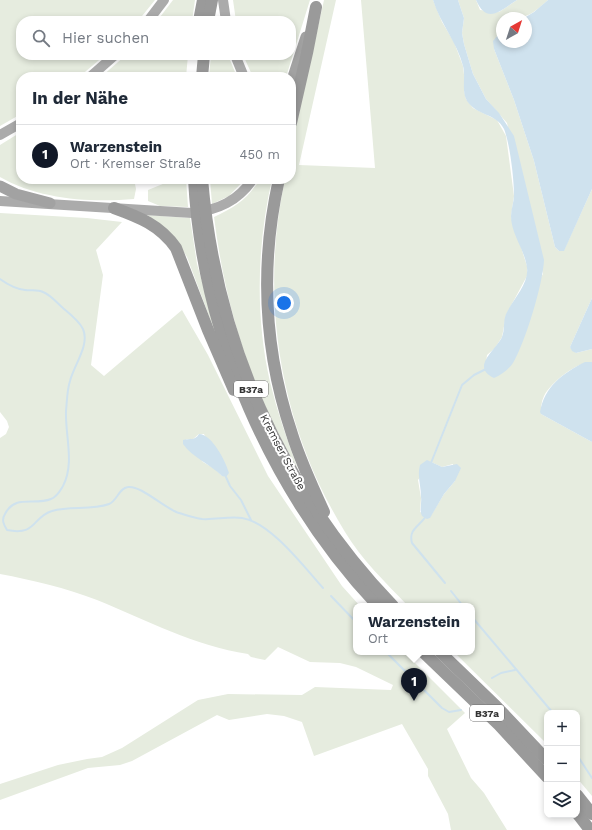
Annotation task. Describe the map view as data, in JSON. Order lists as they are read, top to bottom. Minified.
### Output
{"streets":{"highway":["B37a","Kremser Straße"]},"north":"top right","page":{"search":"Hier suchen","heading":"In der Nähe","list":[{"mark":"1","name":"Warzenstein","note":"Ort · Kremser Straße","value":"450 m"}],"popup":["Warzenstein","Ort"],"pins":"1","map_buttons":["+","−"]}}
